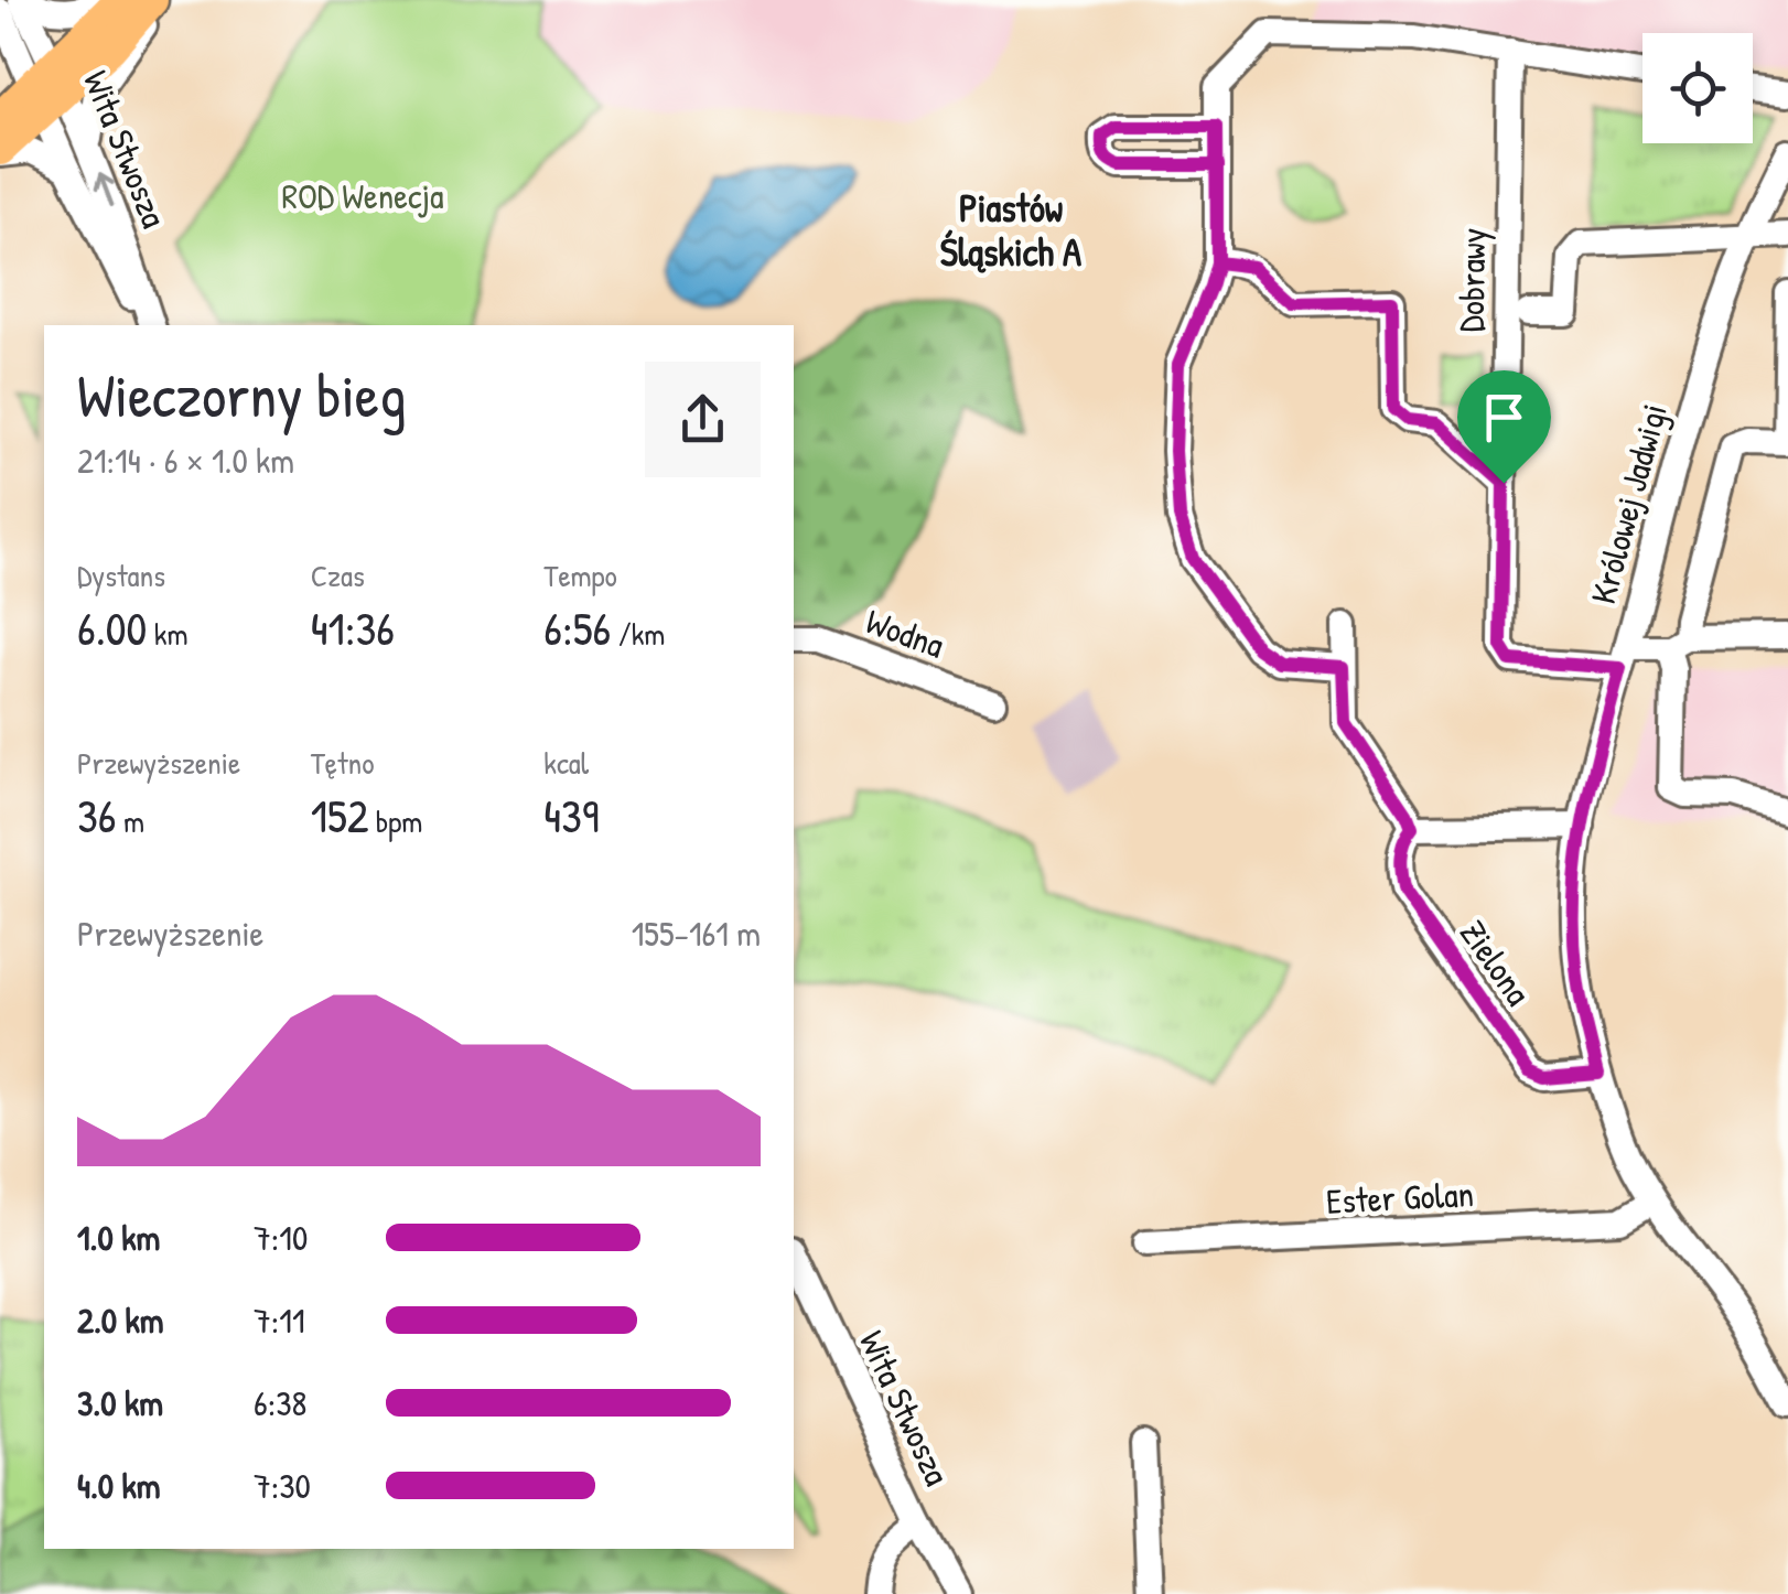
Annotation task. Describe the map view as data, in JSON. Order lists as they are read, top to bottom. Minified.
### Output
{"streets":{"street":["Wita Stwosza","Dobrawy","Królowej Jadwigi","Wodna","Zielona","Ester Golan"]},"crossings":[["Dobrawy","Królowej Jadwigi"],["Królowej Jadwigi","Zielona"],["Królowej Jadwigi","Ester Golan"]],"districts":["Piastów Śląskich A"],"parks":["ROD Wenecja"],"page":{"heading":["Wieczorny bieg","21:14 · 6 × 1.0 km"],"stats":[["Dystans","6.00 km"],["Czas","41:36"],["Tempo","6:56 /km"],["Przewyższenie","36 m"],["Tętno","152 bpm"],["kcal","439"]],"chart":["Przewyższenie","155–161 m"],"list":[{"name":"1.0 km","note":"7:10"},{"name":"2.0 km","note":"7:11"},{"name":"3.0 km","note":"6:38"},{"name":"4.0 km","note":"7:30"}]}}
